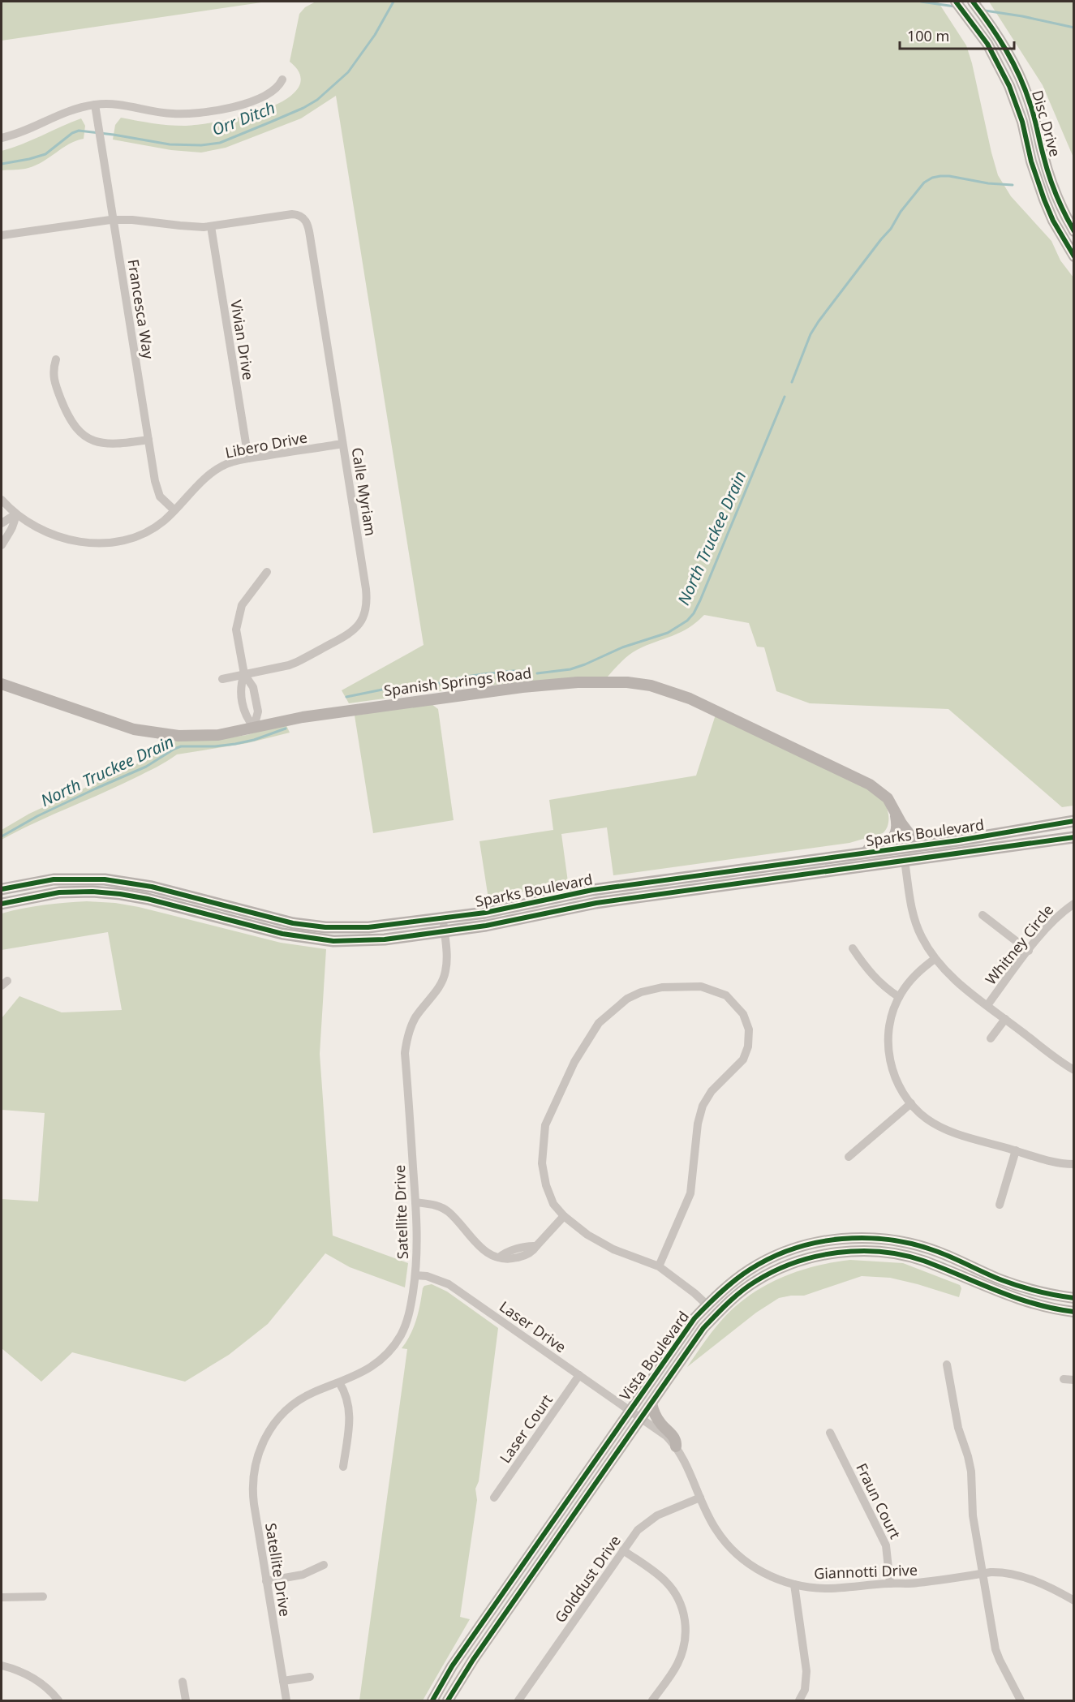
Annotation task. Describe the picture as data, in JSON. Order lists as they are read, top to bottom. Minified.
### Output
{"streets":{"main road":["Disc Drive","Spanish Springs Road","Sparks Boulevard","Vista Boulevard"],"street":["Francesca Way","Vivian Drive","Libero Drive","Calle Myriam","Whitney Circle","Satellite Drive","Laser Drive","Laser Court","Fraun Court","Giannotti Drive","Golddust Drive"]},"crossings":[["Francesca Way","Libero Drive"],["Vivian Drive","Libero Drive"],["Vivian Drive","Calle Myriam"],["Libero Drive","Calle Myriam"],["Spanish Springs Road","Sparks Boulevard"],["Sparks Boulevard","Whitney Circle"],["Sparks Boulevard","Satellite Drive"],["Satellite Drive","Laser Drive"],["Laser Drive","Vista Boulevard"],["Laser Drive","Laser Court"],["Laser Drive","Giannotti Drive"],["Vista Boulevard","Giannotti Drive"],["Fraun Court","Giannotti Drive"],["Giannotti Drive","Golddust Drive"]],"water":["Orr Ditch","North Truckee Drain"],"scale_bar":"100 m"}
